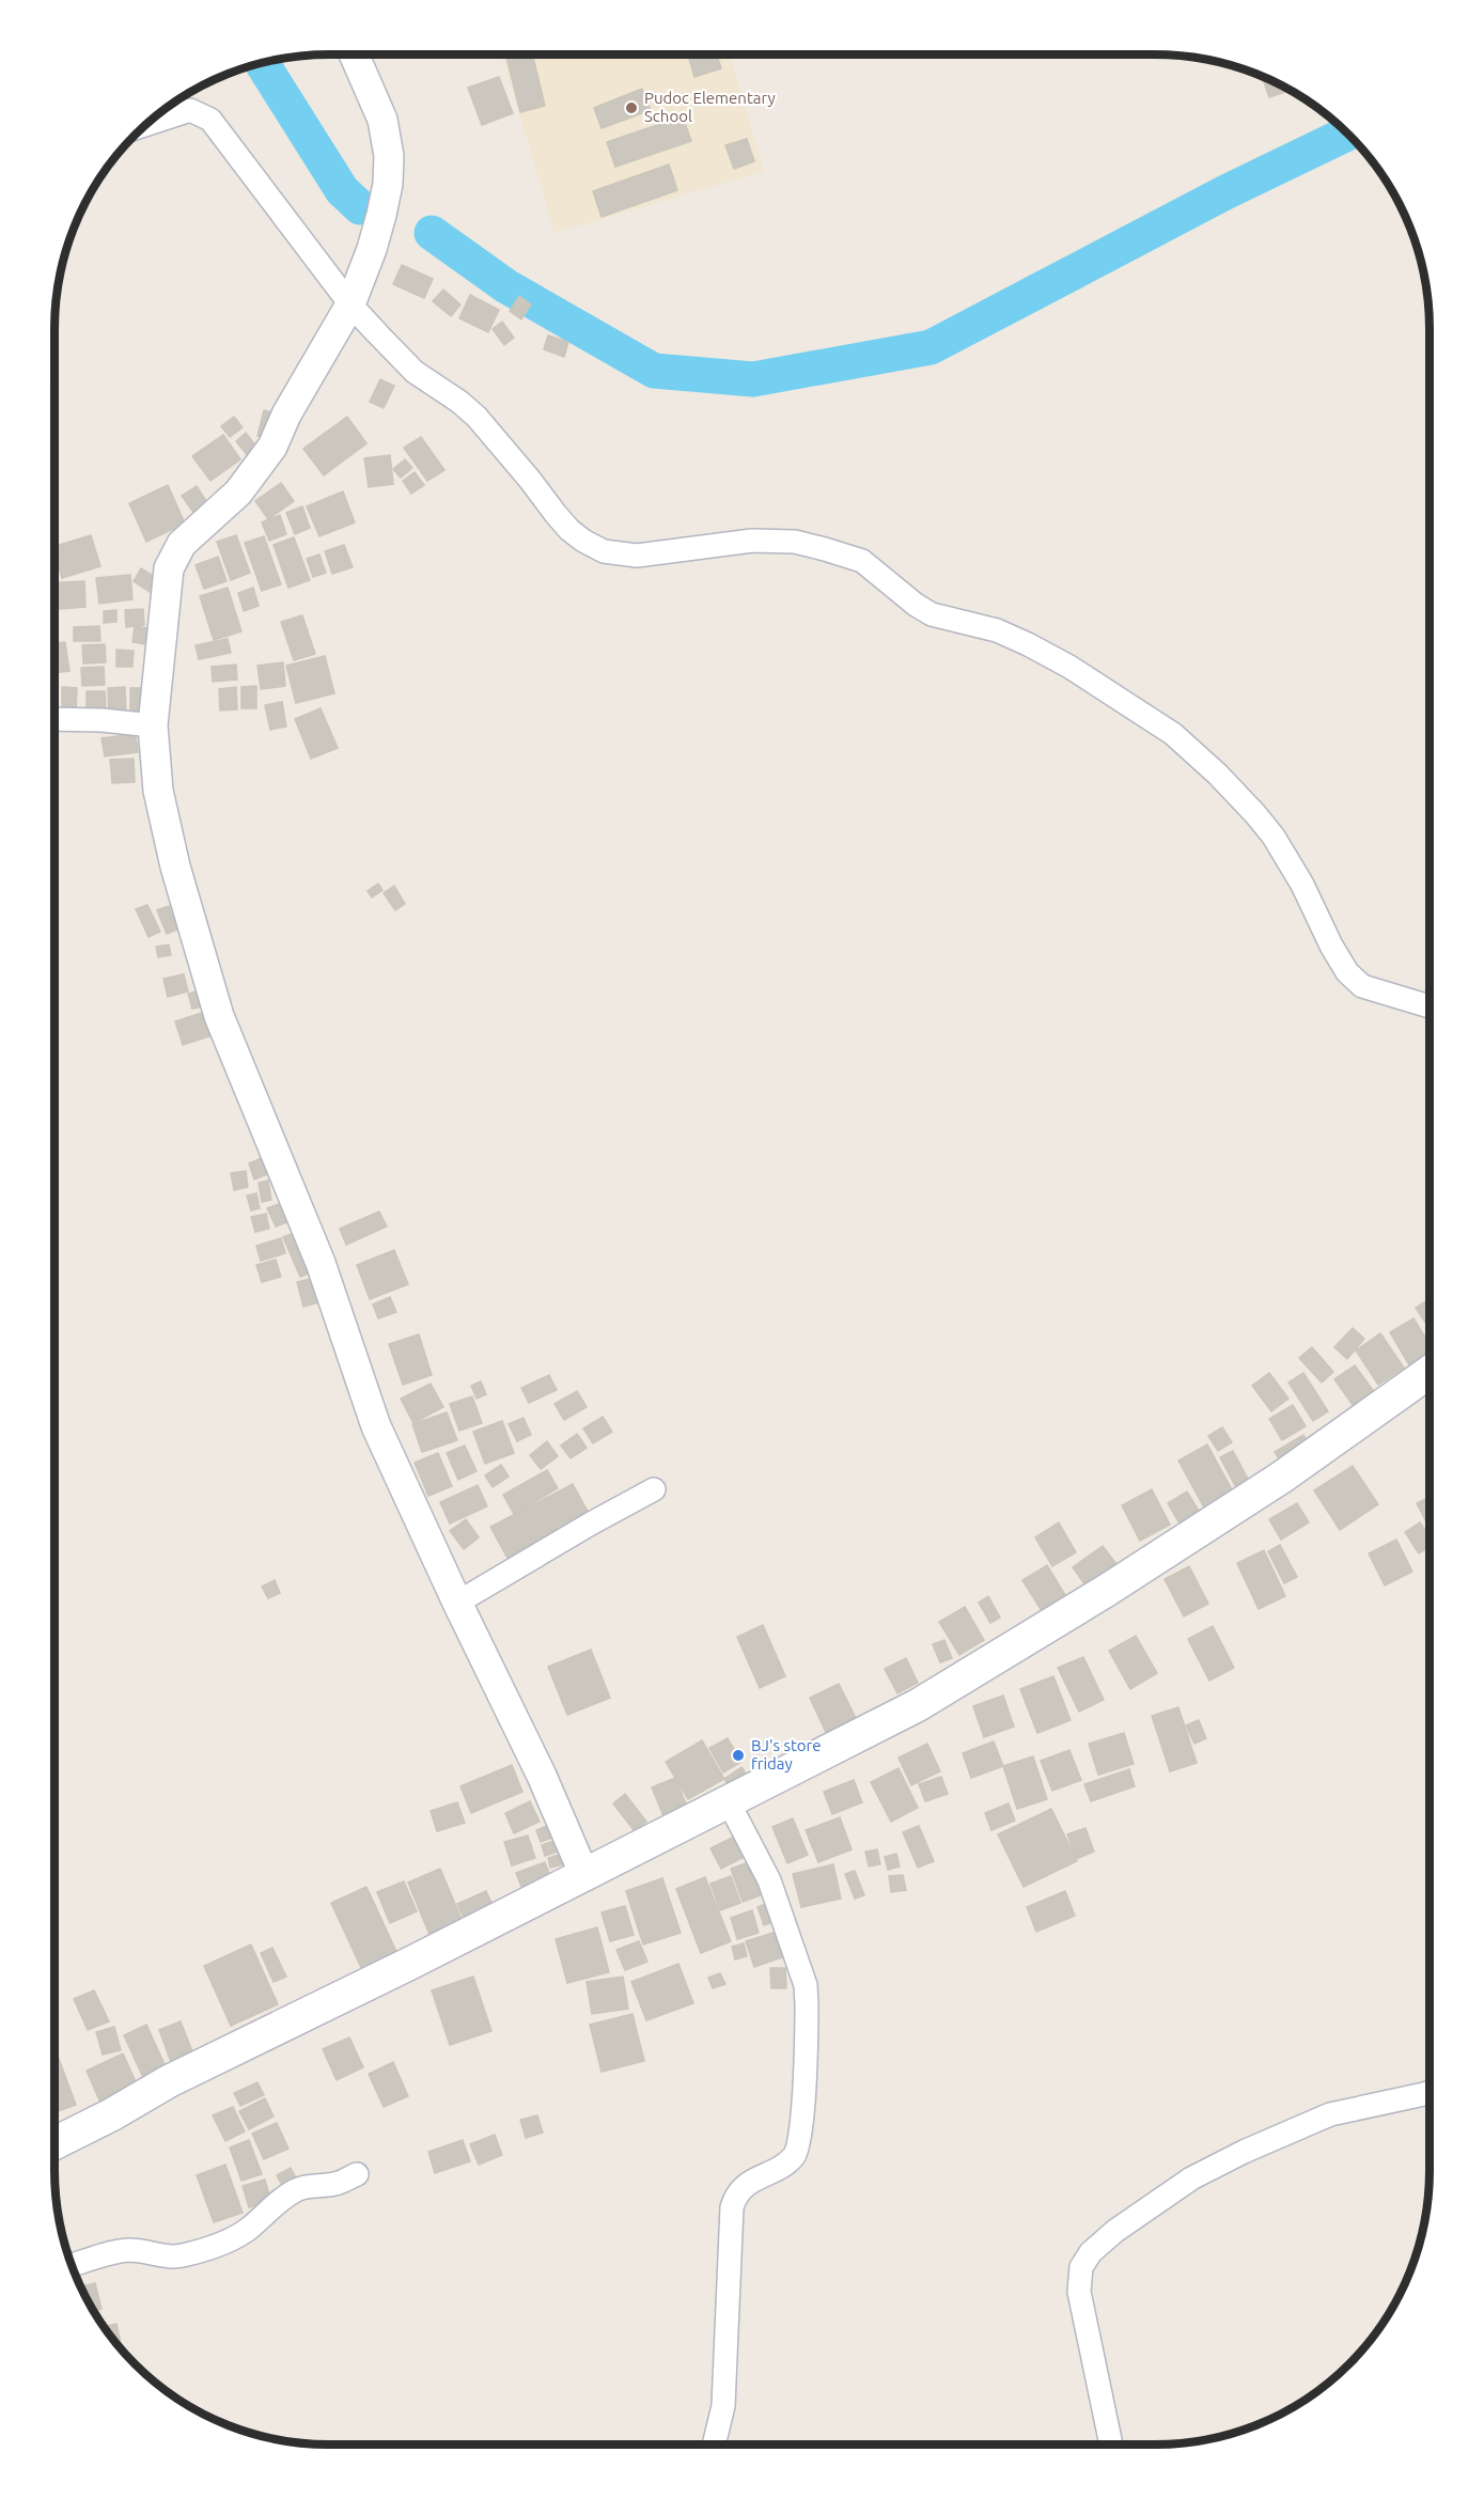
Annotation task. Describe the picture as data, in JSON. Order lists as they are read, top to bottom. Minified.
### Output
{"places":["Pudoc Elementary School","BJ's store friday"]}
